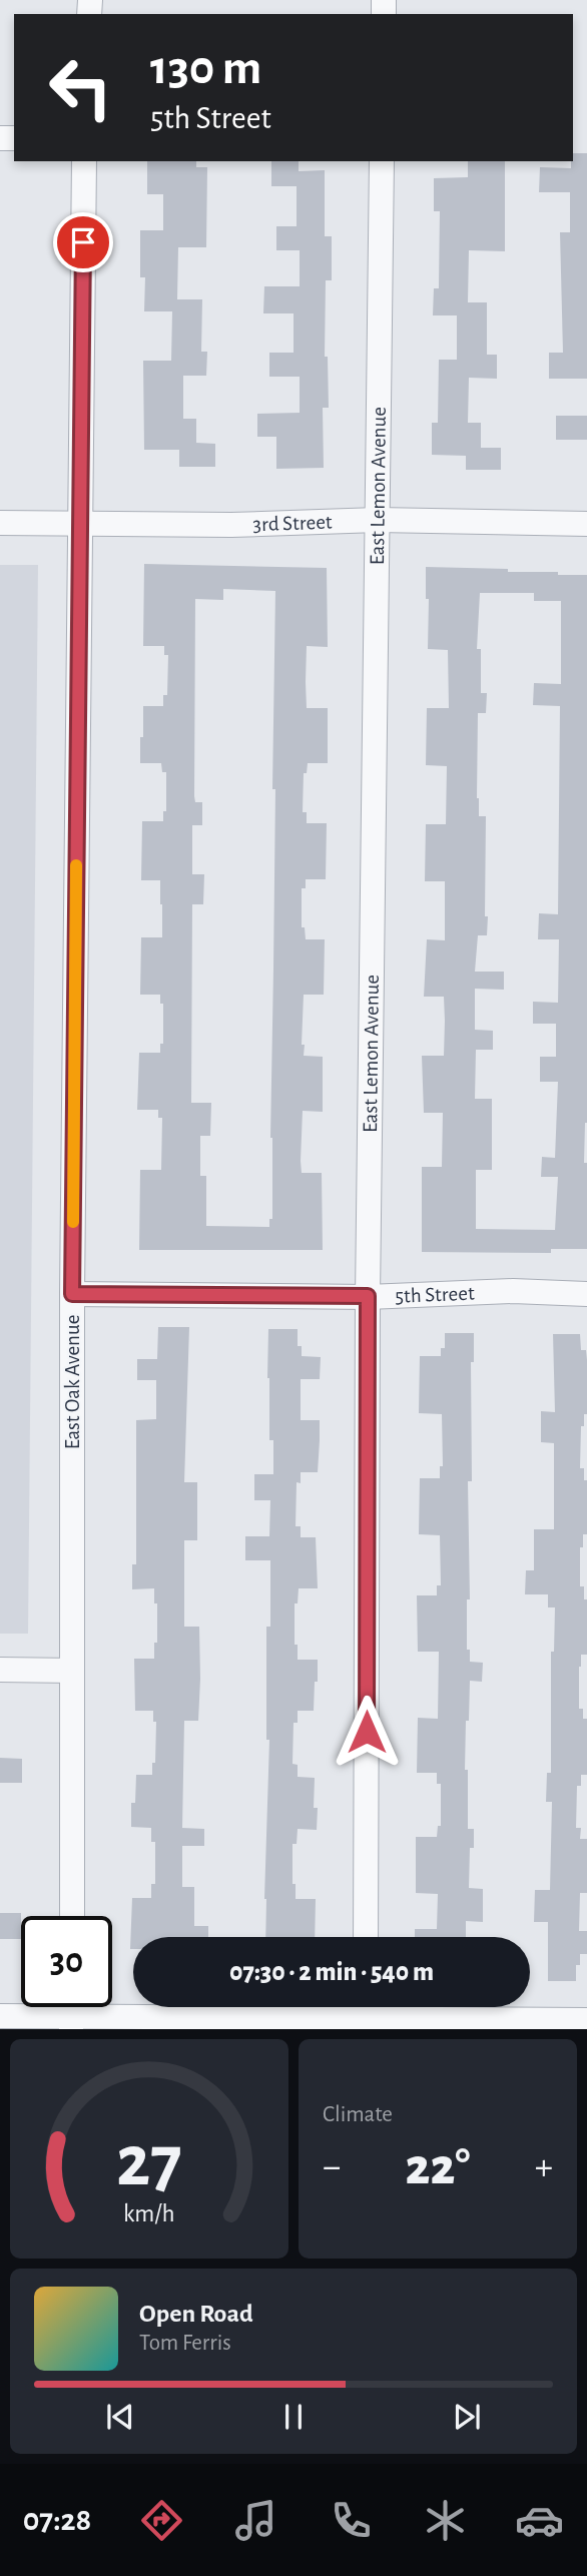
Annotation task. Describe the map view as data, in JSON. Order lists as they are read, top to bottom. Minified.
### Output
{"streets":{"street":["East Lemon Avenue","3rd Street","5th Street","East Oak Avenue"]},"crossings":[["East Lemon Avenue","3rd Street"],["East Lemon Avenue","5th Street"],["3rd Street","East Oak Avenue"],["5th Street","East Oak Avenue"]],"page":{"turn":["130 m","5th Street"],"limit":"30","trip":"07:30 · 2 min · 540 m","tile":"Climate","heat":["−","22°","+"],"song":["Open Road","Tom Ferris"],"tabs":"07:28","gauge":["27","km/h"]}}
